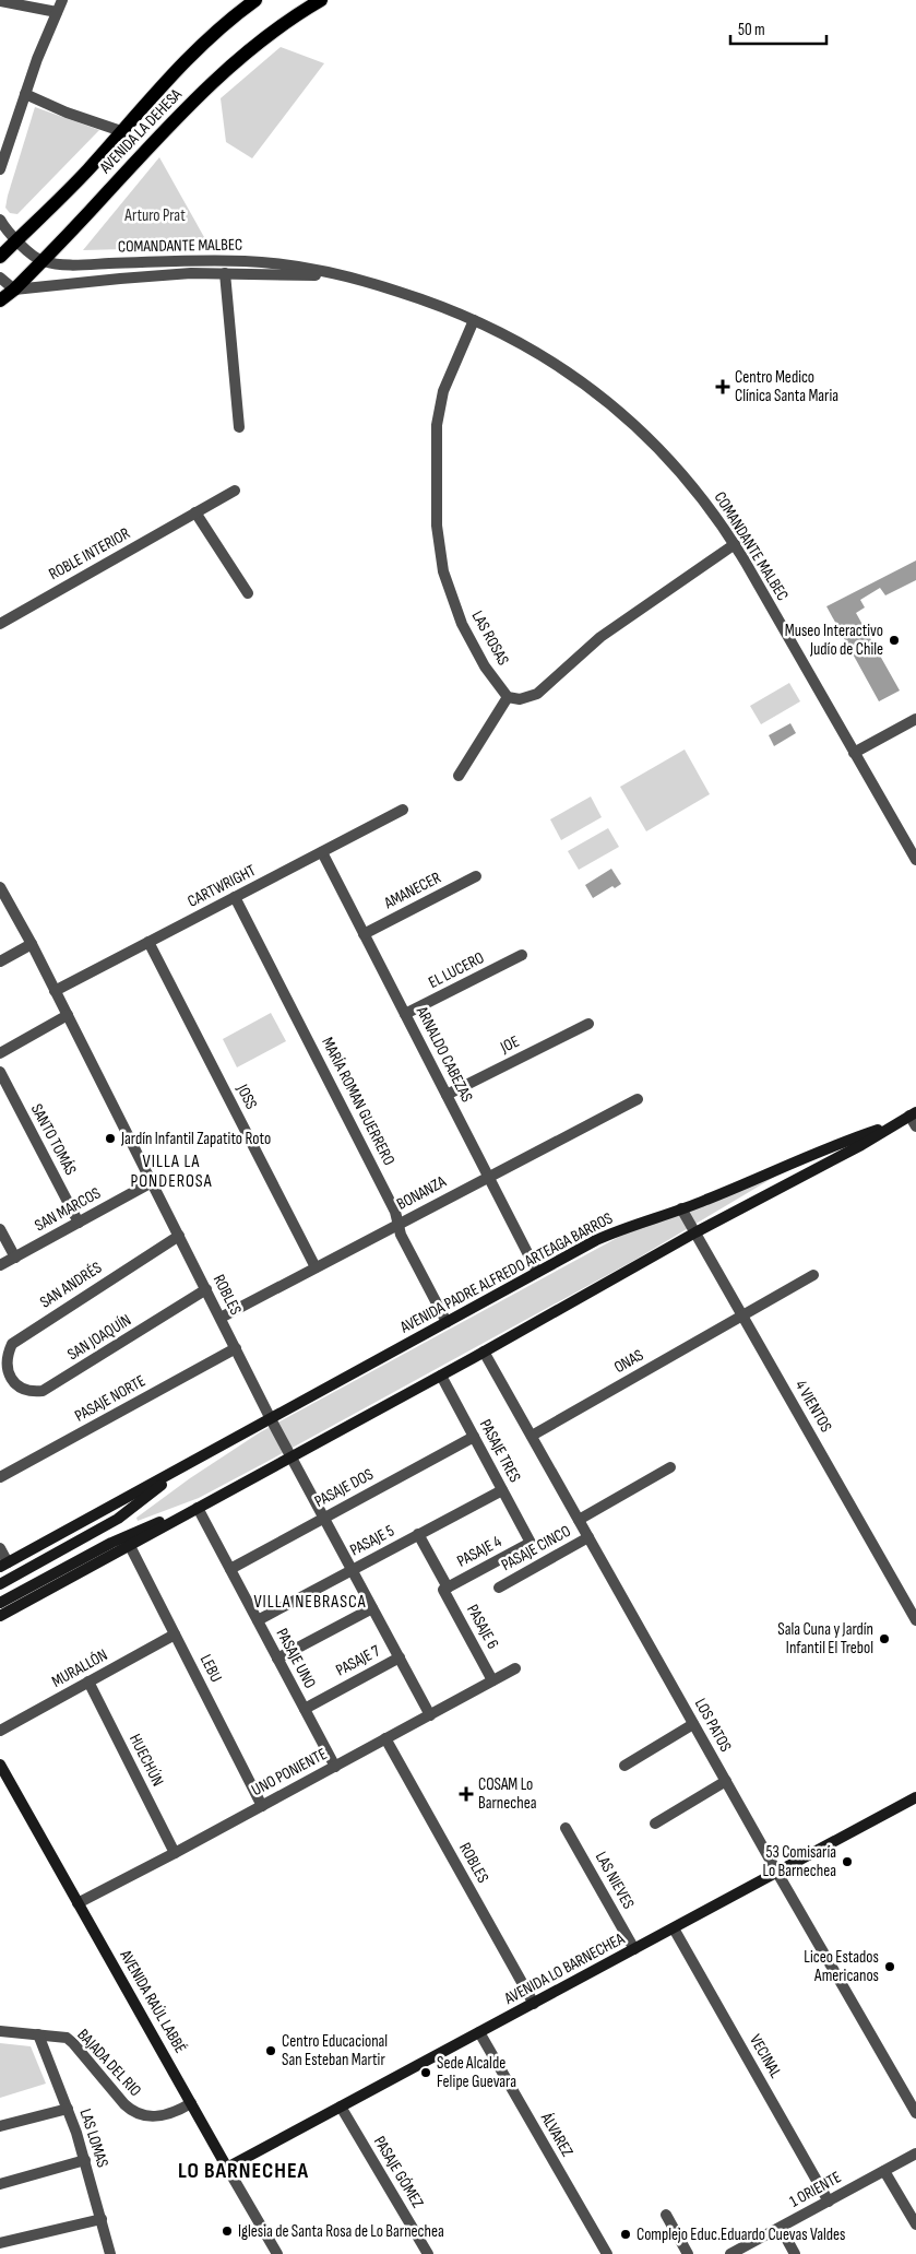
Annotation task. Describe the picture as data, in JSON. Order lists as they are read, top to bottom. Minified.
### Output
{"streets":{"main road":["AVENIDA LA DEHESA","AVENIDA PADRE ALFREDO ARTEAGA BARROS","AVENIDA LO BARNECHEA","AVENIDA RAÚL LABBÉ"],"street":["COMANDANTE MALBEC","ROBLE INTERIOR","LAS ROSAS","CARTWRIGHT","AMANECER","EL LUCERO","JOE","ARNALDO CABEZAS","JOSS","MARÍA ROMAN GUERRERO","SANTO TOMÁS","BONANZA","SAN MARCOS","SAN ANDRÉS","ROBLES","SAN JOAQUÍN","ONAS","PASAJE NORTE","4 VIENTOS","PASAJE TRES","PASAJE DOS","PASAJE 5","PASAJE CINCO","PASAJE 4","PASAJE 6","PASAJE UNO","PASAJE 7","MURALLÓN","LEBU","LOS PATOS","HUECHÚN","UNO PONIENTE","LAS NIEVES","VECINAL","BAJADA DEL RIO","ÁLVAREZ","LAS LOMAS","PASAJE GÓMEZ","1 ORIENTE"]},"crossings":[["AVENIDA LA DEHESA","COMANDANTE MALBEC"],["COMANDANTE MALBEC","LAS ROSAS"],["CARTWRIGHT","ARNALDO CABEZAS"],["CARTWRIGHT","JOSS"],["CARTWRIGHT","MARÍA ROMAN GUERRERO"],["CARTWRIGHT","ROBLES"],["AMANECER","ARNALDO CABEZAS"],["EL LUCERO","ARNALDO CABEZAS"],["JOE","ARNALDO CABEZAS"],["ARNALDO CABEZAS","BONANZA"],["ARNALDO CABEZAS","AVENIDA PADRE ALFREDO ARTEAGA BARROS"],["JOSS","BONANZA"],["MARÍA ROMAN GUERRERO","BONANZA"],["MARÍA ROMAN GUERRERO","AVENIDA PADRE ALFREDO ARTEAGA BARROS"],["SANTO TOMÁS","SAN MARCOS"],["BONANZA","ROBLES"],["SAN MARCOS","ROBLES"],["AVENIDA PADRE ALFREDO ARTEAGA BARROS","ROBLES"],["AVENIDA PADRE ALFREDO ARTEAGA BARROS","4 VIENTOS"],["AVENIDA PADRE ALFREDO ARTEAGA BARROS","PASAJE TRES"],["AVENIDA PADRE ALFREDO ARTEAGA BARROS","PASAJE UNO"],["AVENIDA PADRE ALFREDO ARTEAGA BARROS","LEBU"],["AVENIDA PADRE ALFREDO ARTEAGA BARROS","LOS PATOS"],["SAN ANDRÉS","ROBLES"],["SAN ANDRÉS","SAN JOAQUÍN"],["ROBLES","SAN JOAQUÍN"],["ROBLES","PASAJE NORTE"],["ROBLES","PASAJE DOS"],["ROBLES","PASAJE 5"],["ROBLES","PASAJE 7"],["ROBLES","UNO PONIENTE"],["ROBLES","AVENIDA LO BARNECHEA"],["ONAS","4 VIENTOS"],["ONAS","LOS PATOS"],["PASAJE TRES","PASAJE DOS"],["PASAJE TRES","PASAJE 5"],["PASAJE TRES","PASAJE 4"],["PASAJE DOS","PASAJE UNO"],["PASAJE 5","PASAJE 6"],["PASAJE 5","PASAJE UNO"],["PASAJE CINCO","LOS PATOS"],["PASAJE 4","PASAJE 6"],["PASAJE 6","UNO PONIENTE"],["PASAJE UNO","PASAJE 7"],["PASAJE UNO","UNO PONIENTE"],["MURALLÓN","LEBU"],["MURALLÓN","HUECHÚN"],["LEBU","UNO PONIENTE"],["LOS PATOS","AVENIDA LO BARNECHEA"],["HUECHÚN","UNO PONIENTE"],["UNO PONIENTE","AVENIDA RAÚL LABBÉ"],["LAS NIEVES","AVENIDA LO BARNECHEA"],["AVENIDA LO BARNECHEA","AVENIDA RAÚL LABBÉ"],["AVENIDA LO BARNECHEA","VECINAL"],["AVENIDA LO BARNECHEA","ÁLVAREZ"],["AVENIDA LO BARNECHEA","PASAJE GÓMEZ"],["AVENIDA RAÚL LABBÉ","BAJADA DEL RIO"],["VECINAL","1 ORIENTE"],["BAJADA DEL RIO","LAS LOMAS"]],"districts":["VILLA LA PONDEROSA","VILLA NEBRASCA","LO BARNECHEA"],"parks":["Arturo Prat"],"places":{"health":["Centro Medico Clínica Santa Maria","COSAM Lo Barnechea"],"other":["Museo Interactivo Judío de Chile","Jardín Infantil Zapatito Roto","Sala Cuna y Jardín Infantil El Trebol","53 Comisaría Lo Barnechea","Liceo Estados Americanos","Centro Educacional San Esteban Martir","Sede Alcalde Felipe Guevara","Iglesia de Santa Rosa de Lo Barnechea","Complejo Educ.Eduardo Cuevas Valdes"]},"scale_bar":"50 m"}
